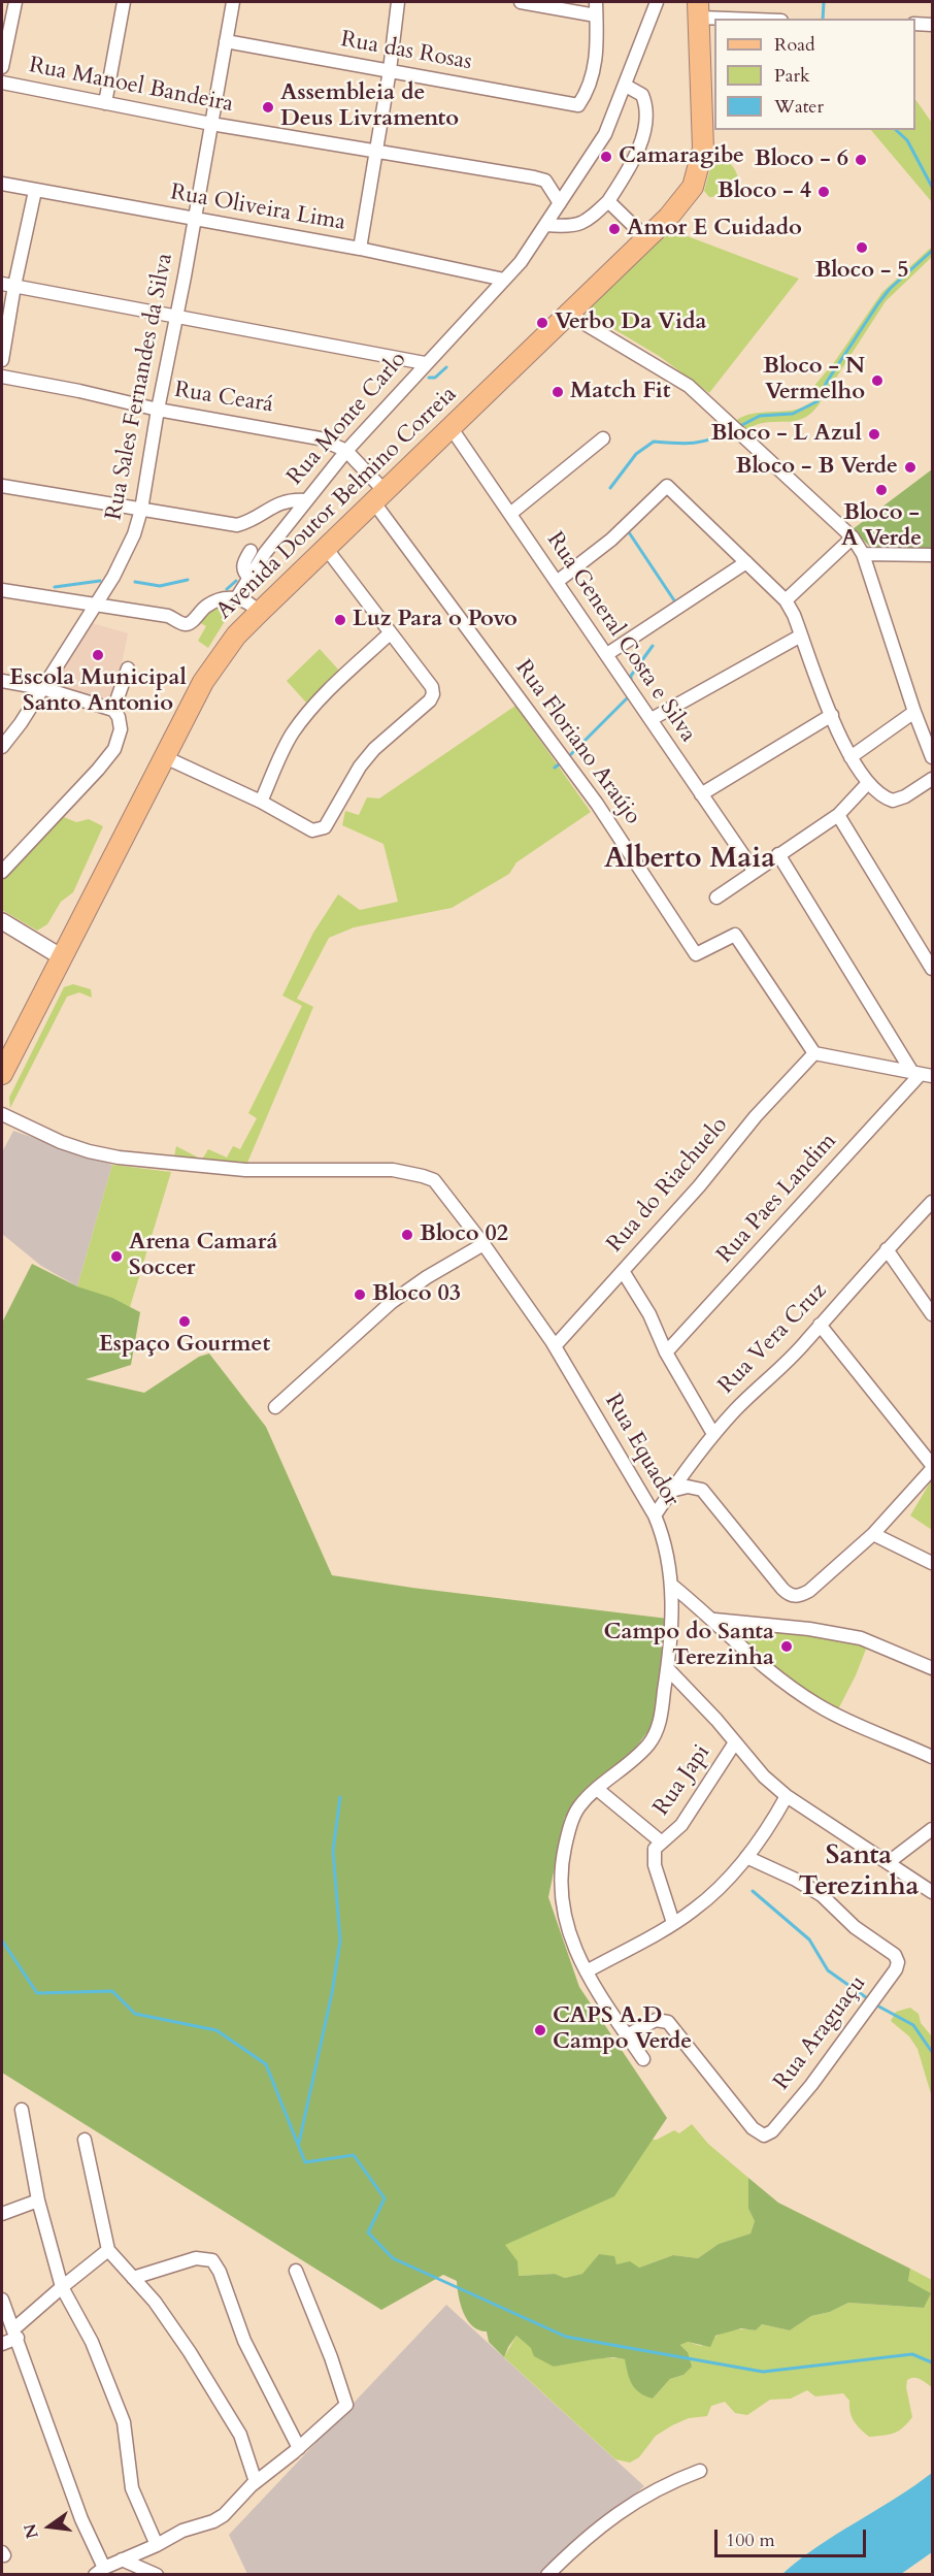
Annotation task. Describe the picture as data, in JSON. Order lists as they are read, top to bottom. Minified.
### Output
{"streets":{"main road":["Avenida Doutor Belmino Correia"],"street":["Rua das Rosas","Rua Manoel Bandeira","Rua Oliveira Lima","Rua Sales Fernandes da Silva","Rua Ceará","Rua Monte Carlo","Rua General Costa e Silva","Rua Floriano Araújo","Rua do Riachuelo","Rua Paes Landim","Rua Vera Cruz","Rua Equador","Rua Japi","Rua Araguaçu"]},"crossings":[["Rua das Rosas","Rua Sales Fernandes da Silva"],["Rua Manoel Bandeira","Rua Sales Fernandes da Silva"],["Rua Manoel Bandeira","Rua Monte Carlo"],["Rua Oliveira Lima","Rua Sales Fernandes da Silva"],["Rua Oliveira Lima","Rua Monte Carlo"],["Rua Sales Fernandes da Silva","Rua Ceará"],["Rua Ceará","Rua Monte Carlo"],["Rua Ceará","Avenida Doutor Belmino Correia"],["Rua Ceará","Rua Floriano Araújo"],["Avenida Doutor Belmino Correia","Rua General Costa e Silva"],["Avenida Doutor Belmino Correia","Rua Floriano Araújo"],["Rua Floriano Araújo","Rua do Riachuelo"],["Rua do Riachuelo","Rua Equador"],["Rua Vera Cruz","Rua Equador"],["Rua Equador","Rua Araguaçu"]],"districts":["Alberto Maia","Santa Terezinha"],"places":["Assembleia de Deus Livramento","Camaragibe","Bloco - 6","Bloco - 4","Amor E Cuidado","Bloco - 5","Verbo Da Vida","Bloco - N Vermelho","Match Fit","Bloco - L Azul","Bloco - B Verde","Bloco - A Verde","Luz Para o Povo","Escola Municipal Santo Antonio","Bloco 02","Arena Camará Soccer","Bloco 03","Espaço Gourmet","Campo do Santa Terezinha","CAPS A.D Campo Verde"],"legend":["Road","Park","Water"],"scale_bar":"100 m","north":"left"}
